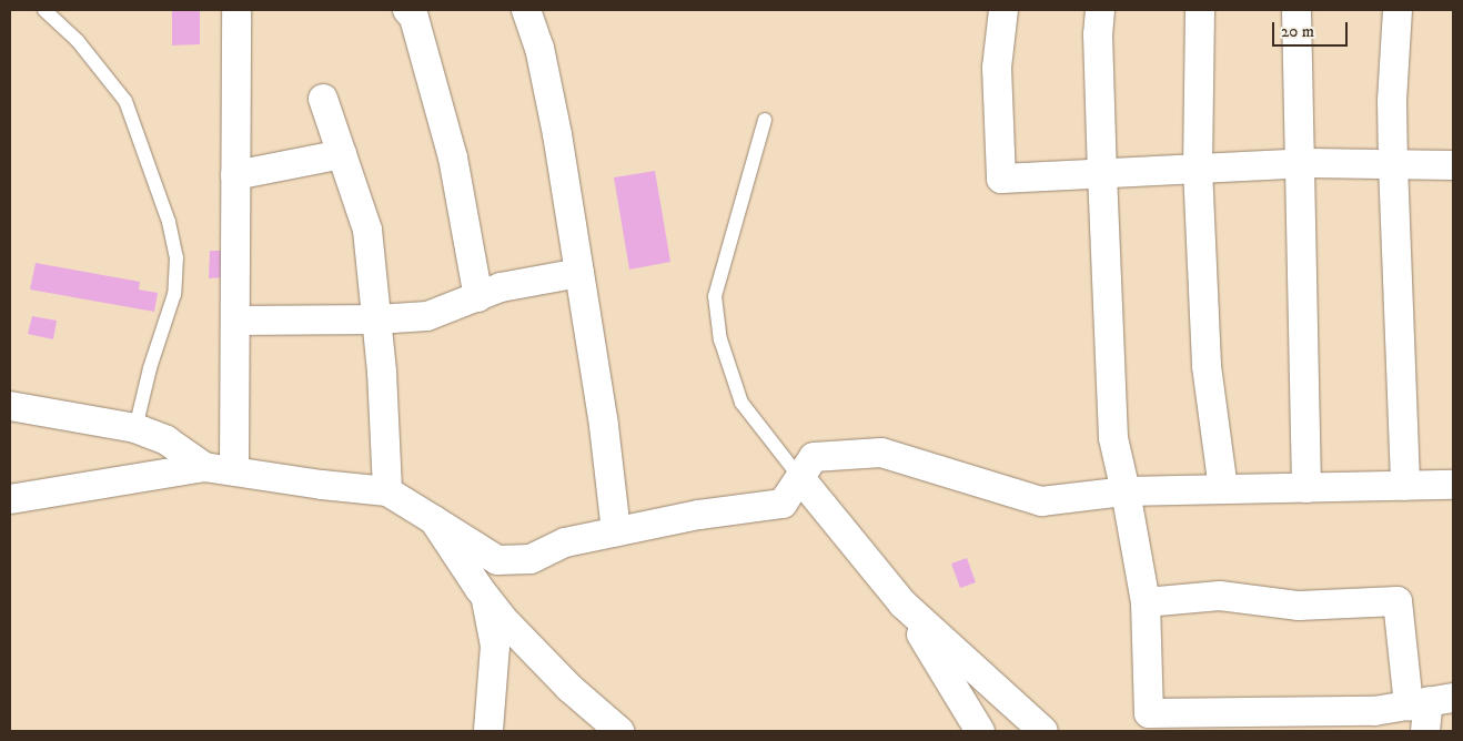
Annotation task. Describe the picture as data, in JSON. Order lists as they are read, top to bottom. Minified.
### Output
{"scale_bar":"20 m"}
